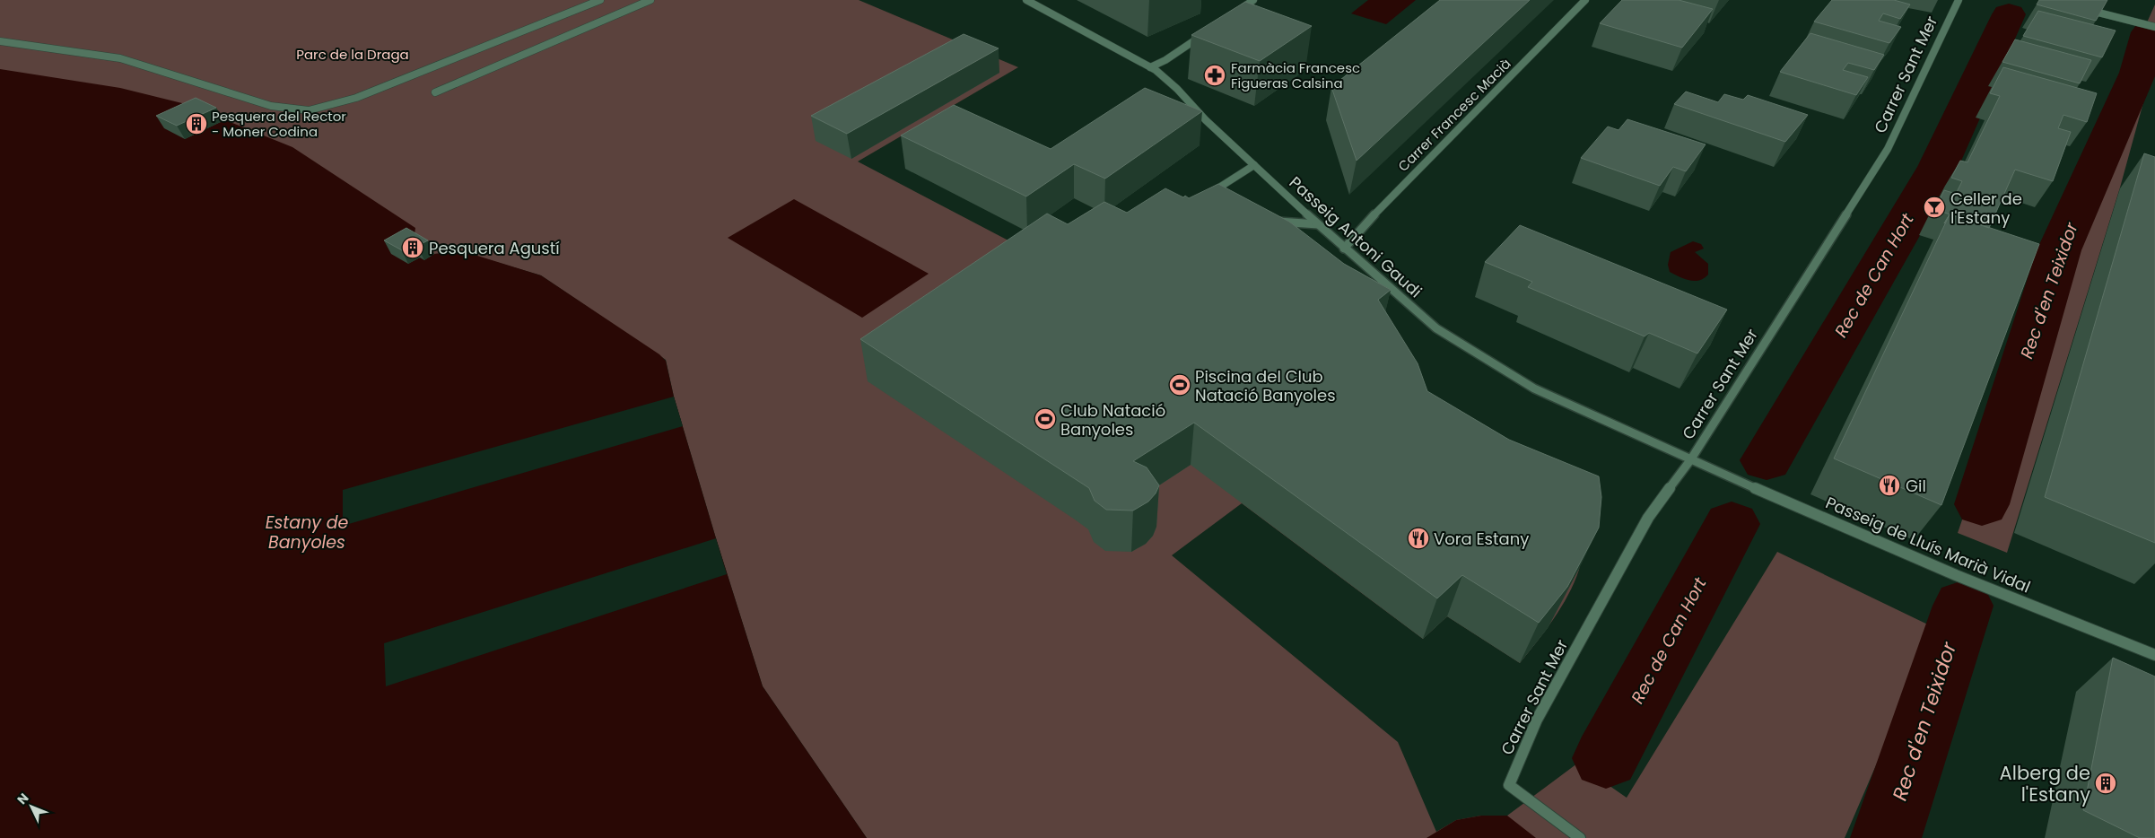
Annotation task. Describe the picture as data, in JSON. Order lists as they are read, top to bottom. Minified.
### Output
{"streets":{"street":["Carrer Sant Mer","Carrer Francesc Macià","Passeig Antoni Gaudi","Passeig de Lluís Marià Vidal"]},"crossings":[["Carrer Sant Mer","Passeig Antoni Gaudi"],["Carrer Sant Mer","Passeig de Lluís Marià Vidal"],["Carrer Francesc Macià","Passeig Antoni Gaudi"],["Passeig Antoni Gaudi","Passeig de Lluís Marià Vidal"]],"water":["Rec de Can Hort","Rec d'en Teixidor","Estany de Banyoles"],"parks":["Parc de la Draga"],"places":{"pharmacy":["Farmàcia Francesc Figueras Calsina"],"building":["Pesquera del Rector - Moner Codina","Pesquera Agustí","Alberg de l'Estany"],"bar":["Celler de l'Estany"],"sports":["Piscina del Club Natació Banyoles","Club Natació Banyoles"],"restaurant":["Gil","Vora Estany"]},"north":"top left"}
